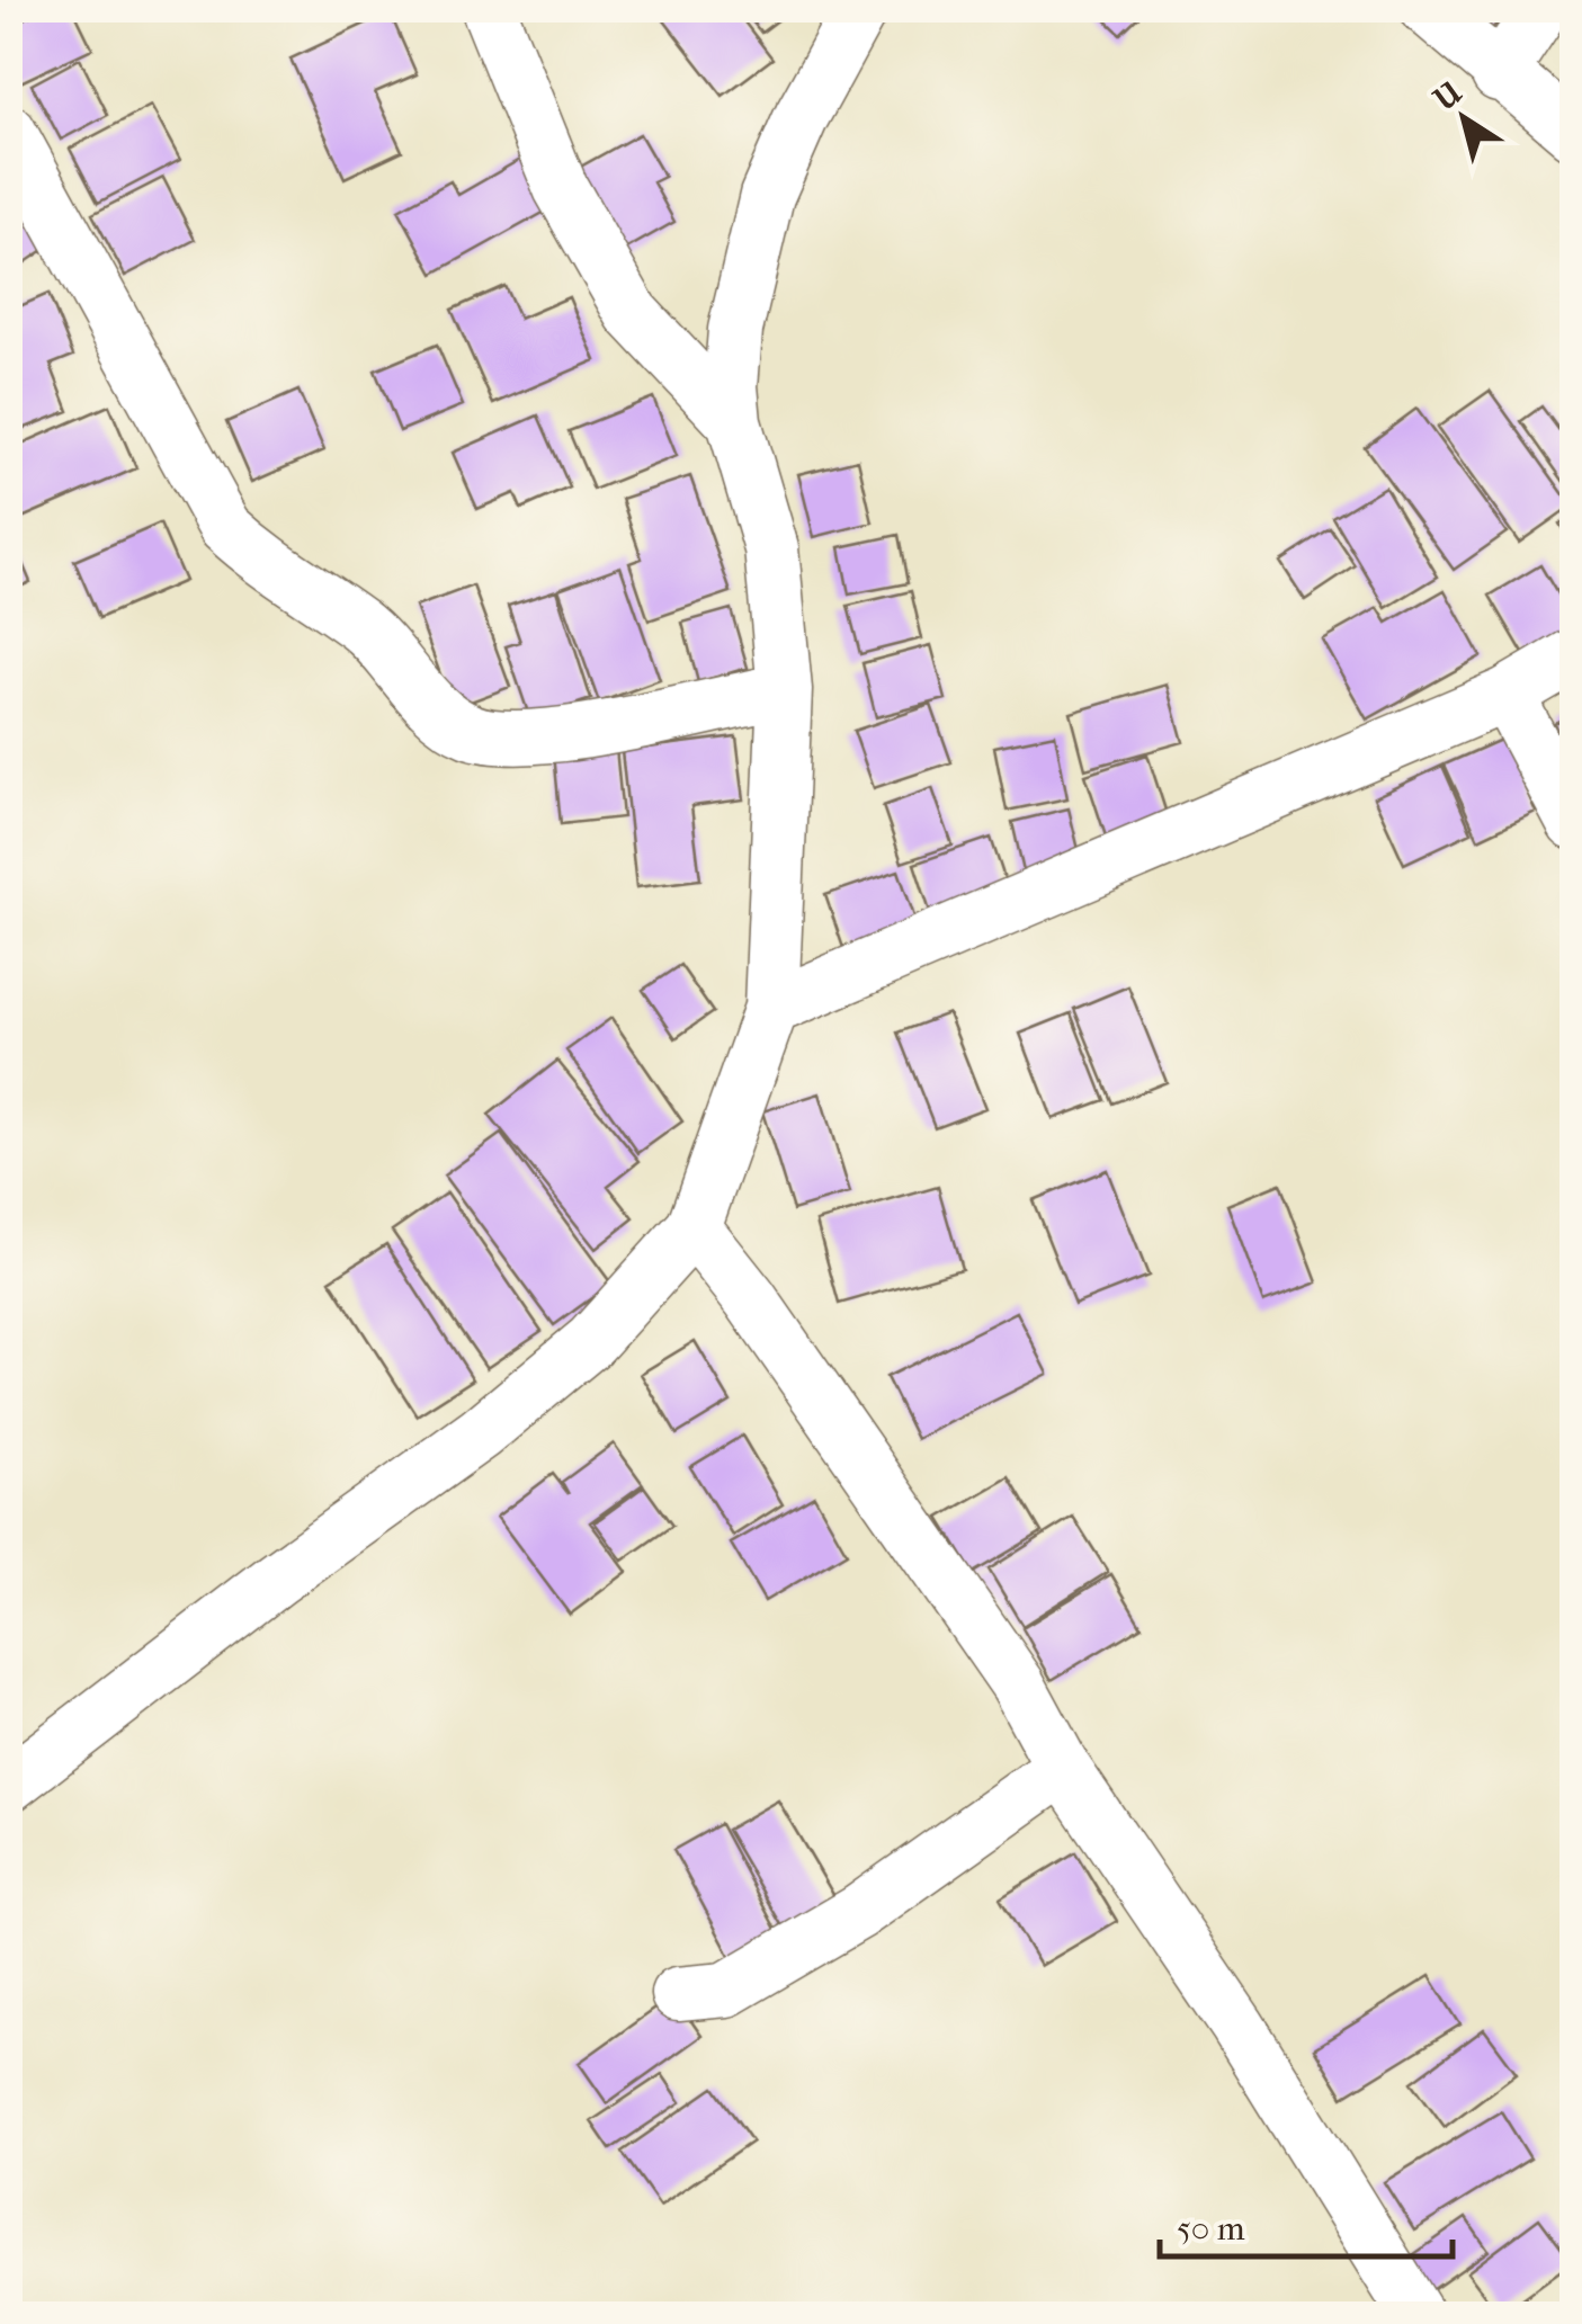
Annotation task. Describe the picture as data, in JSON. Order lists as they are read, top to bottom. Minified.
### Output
{"scale_bar":"50 m","north":"top left"}
